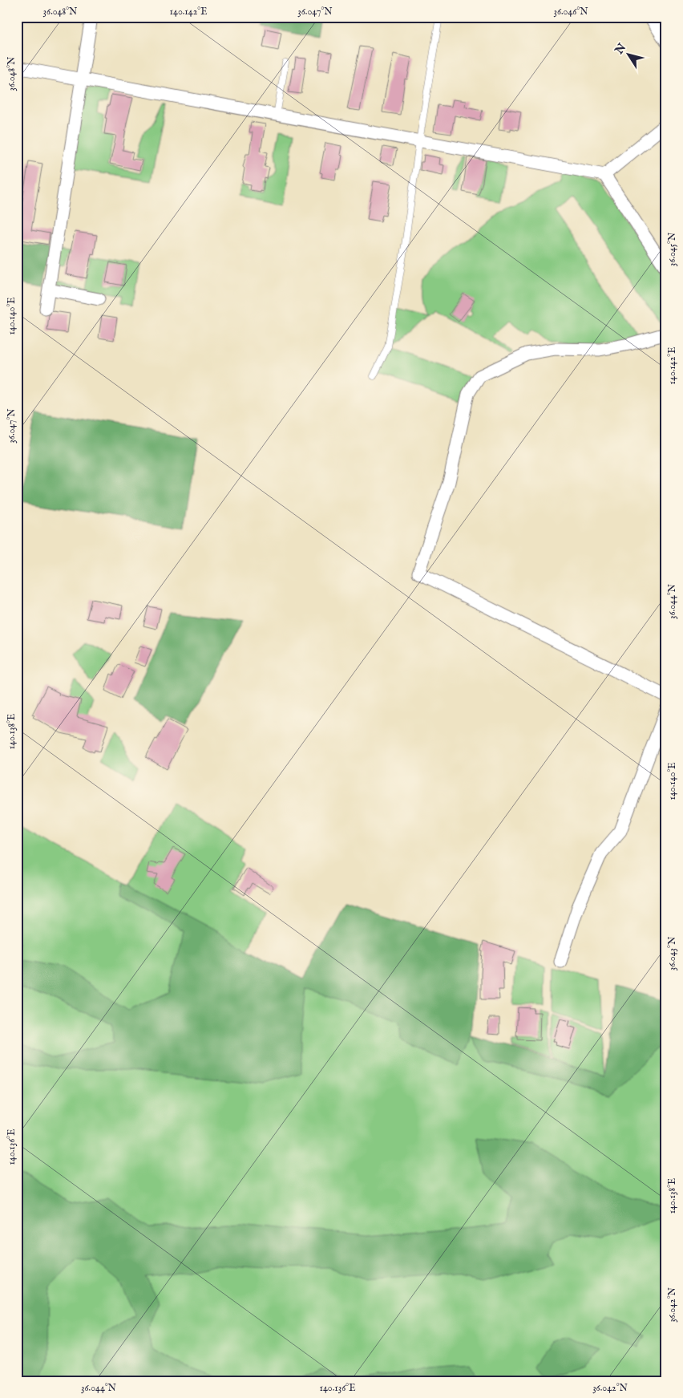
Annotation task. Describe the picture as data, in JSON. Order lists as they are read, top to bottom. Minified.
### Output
{"north":"top left","coordinates":["36.048°N","140.142°E","36.047°N","36.046°N","36.045°N","140.140°E","36.044°N","140.138°E","36.043°N","140.136°E","36.042°N"]}
